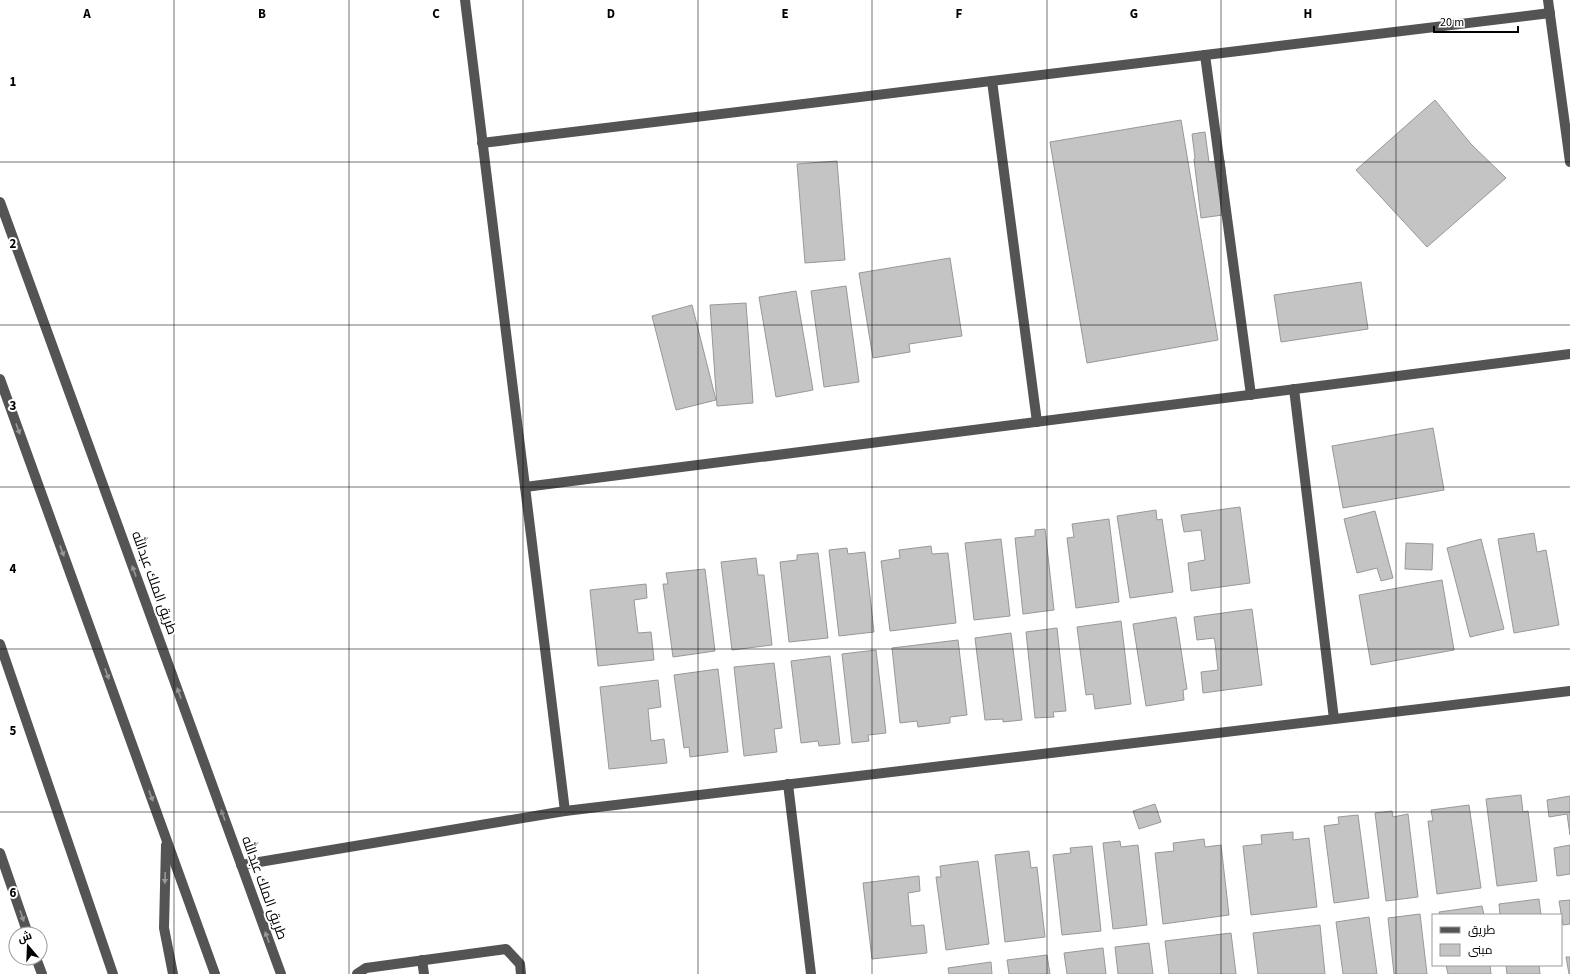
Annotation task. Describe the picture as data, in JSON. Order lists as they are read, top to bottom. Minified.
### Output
{"streets":{"street":["طريق الملك عبدالله"]},"legend":["طريق","مبنى"],"scale_bar":"20 m","north":"top","grid":{"columns":["A","B","C","D","E","F","G","H"],"rows":["1","2","3","4","5","6"]}}
